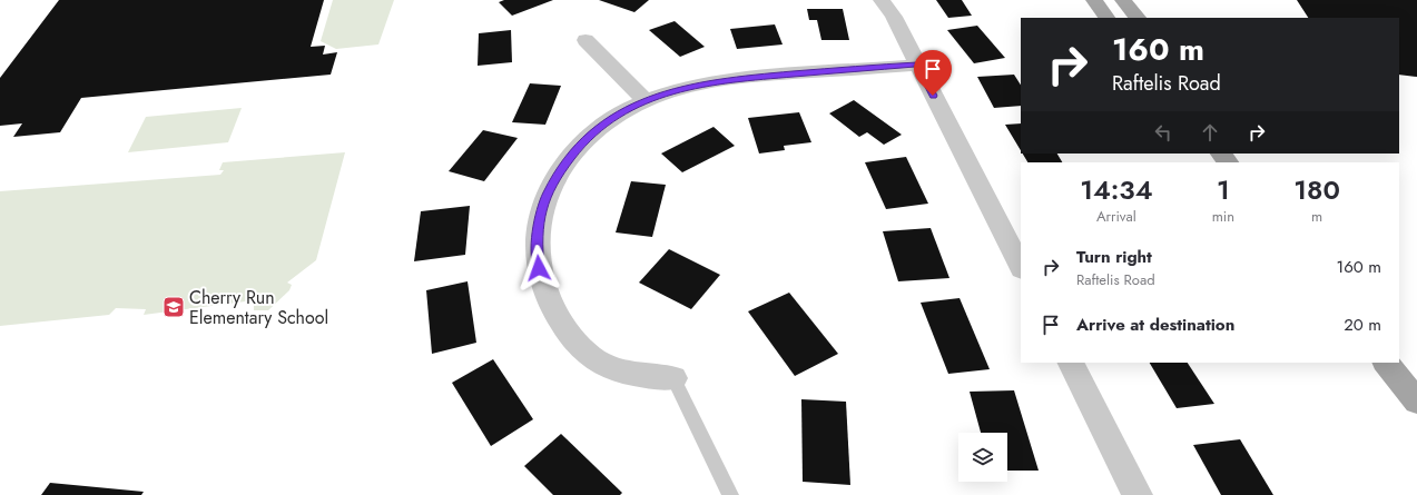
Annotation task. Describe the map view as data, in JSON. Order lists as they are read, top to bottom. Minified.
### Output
{"places":{"school or university":["Cherry Run Elementary School"]},"page":{"turn":["160 m","Raftelis Road"],"eta":["14:34","Arrival","1","min","180","m"],"list":[{"name":"Turn right","note":"Raftelis Road","value":"160 m"},{"name":"Arrive at destination","value":"20 m"}]}}
